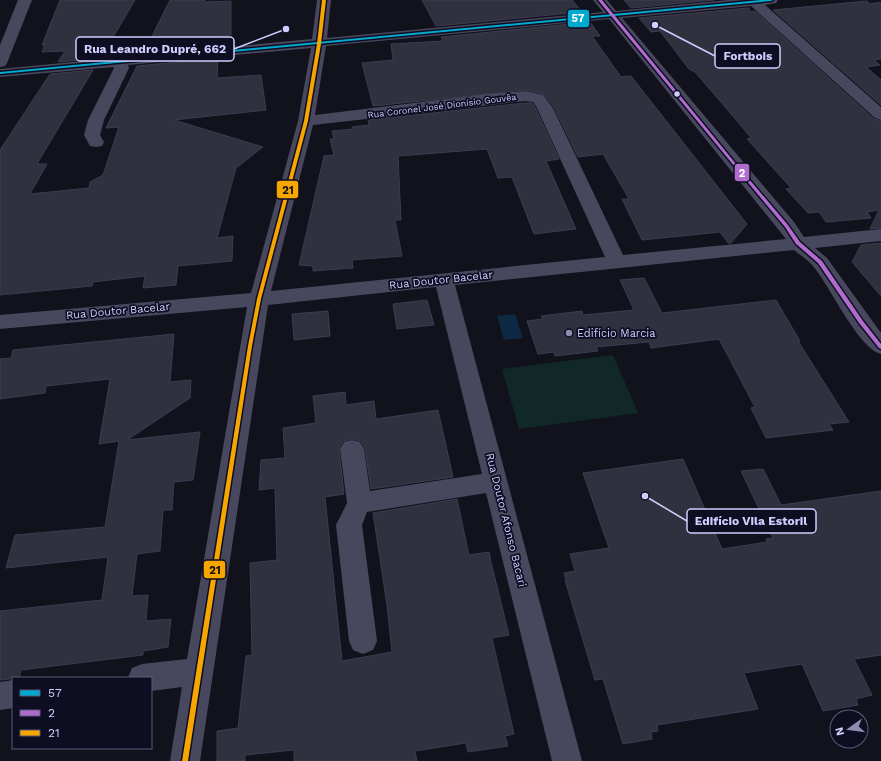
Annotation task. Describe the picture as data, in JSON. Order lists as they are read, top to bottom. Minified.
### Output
{"streets":{"street":["Rua Coronel José Dionísio Gouvêa","Rua Doutor Bacelar","Rua Doutor Afonso Bacari"]},"crossings":[["Rua Coronel José Dionísio Gouvêa","Rua Doutor Bacelar"],["Rua Doutor Bacelar","Rua Doutor Afonso Bacari"]],"places":["Fortbois","Rua Leandro Dupré, 662","Edifício Marcia","Edifício Vila Estoril"],"lines":["transit line 57","transit line 2","transit line 21"],"legend":["57","2","21"],"north":"left"}
